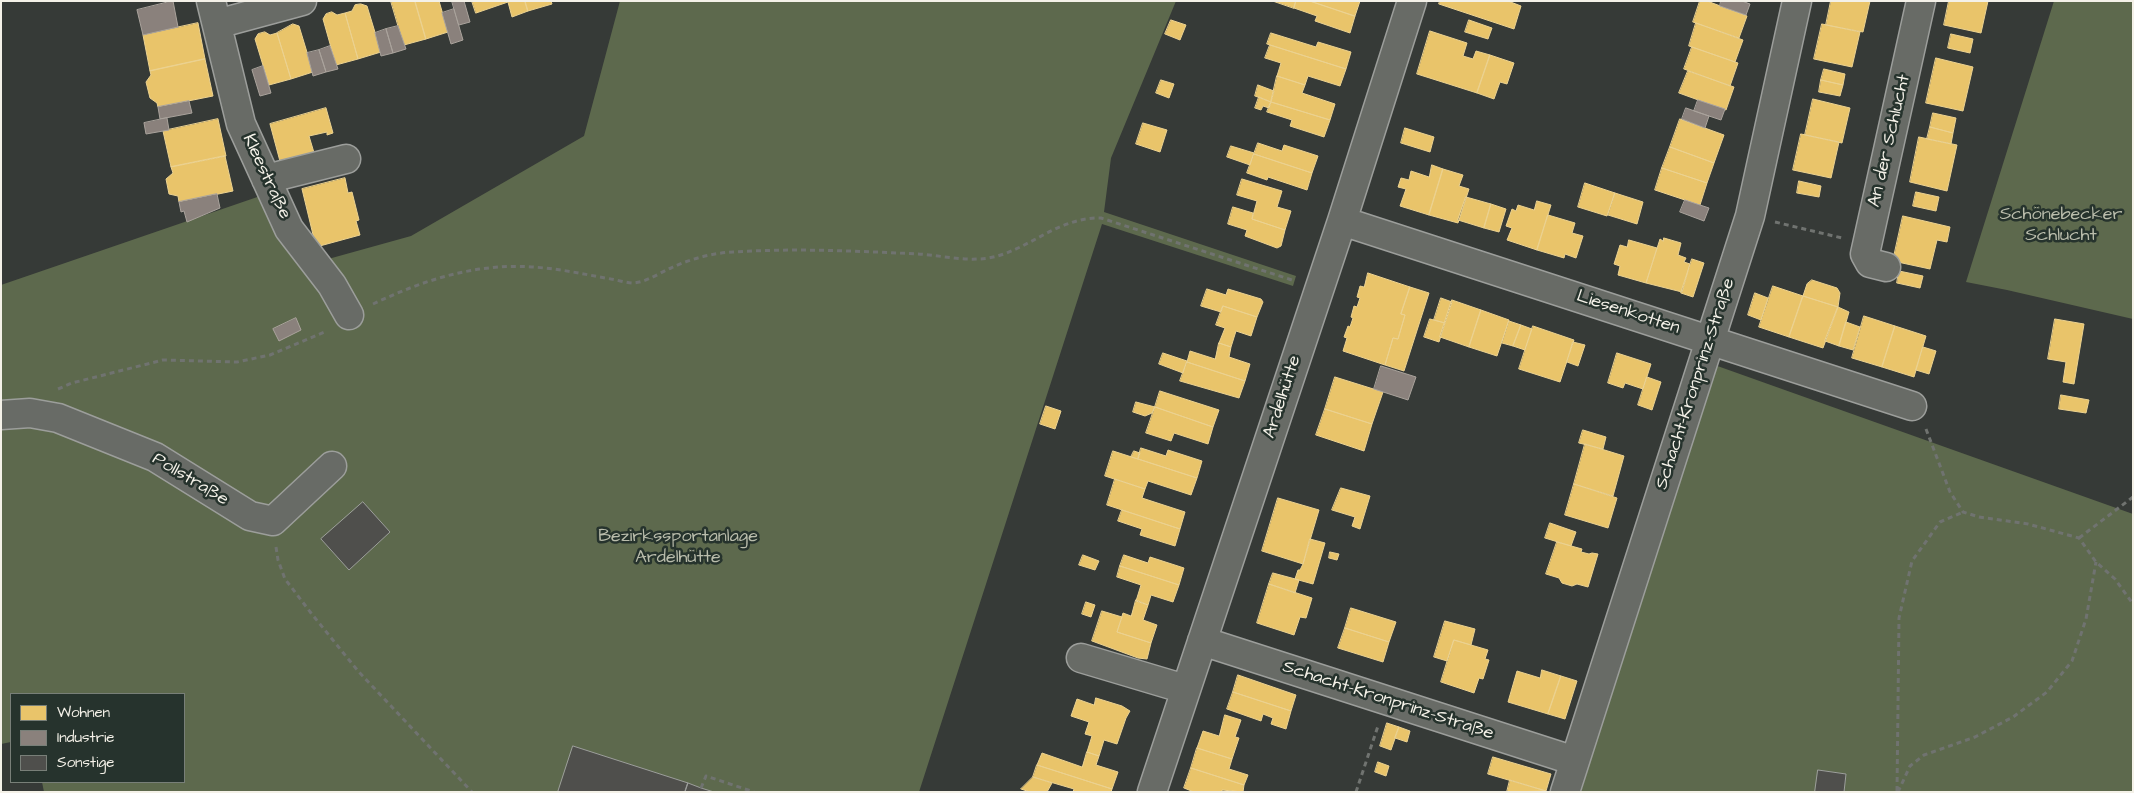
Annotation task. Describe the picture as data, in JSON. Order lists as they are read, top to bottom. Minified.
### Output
{"streets":{"street":["An der Schlucht","Kleestraße","Liesenkotten","Schacht-Kronprinz-Straße","Ardelhütte","Pollstraße"]},"crossings":[["Liesenkotten","Schacht-Kronprinz-Straße"],["Liesenkotten","Ardelhütte"],["Schacht-Kronprinz-Straße","Ardelhütte"]],"parks":["Schönebecker Schlucht","Bezirkssportanlage Ardelhütte"],"legend":["Wohnen","Industrie","Sonstige"]}
